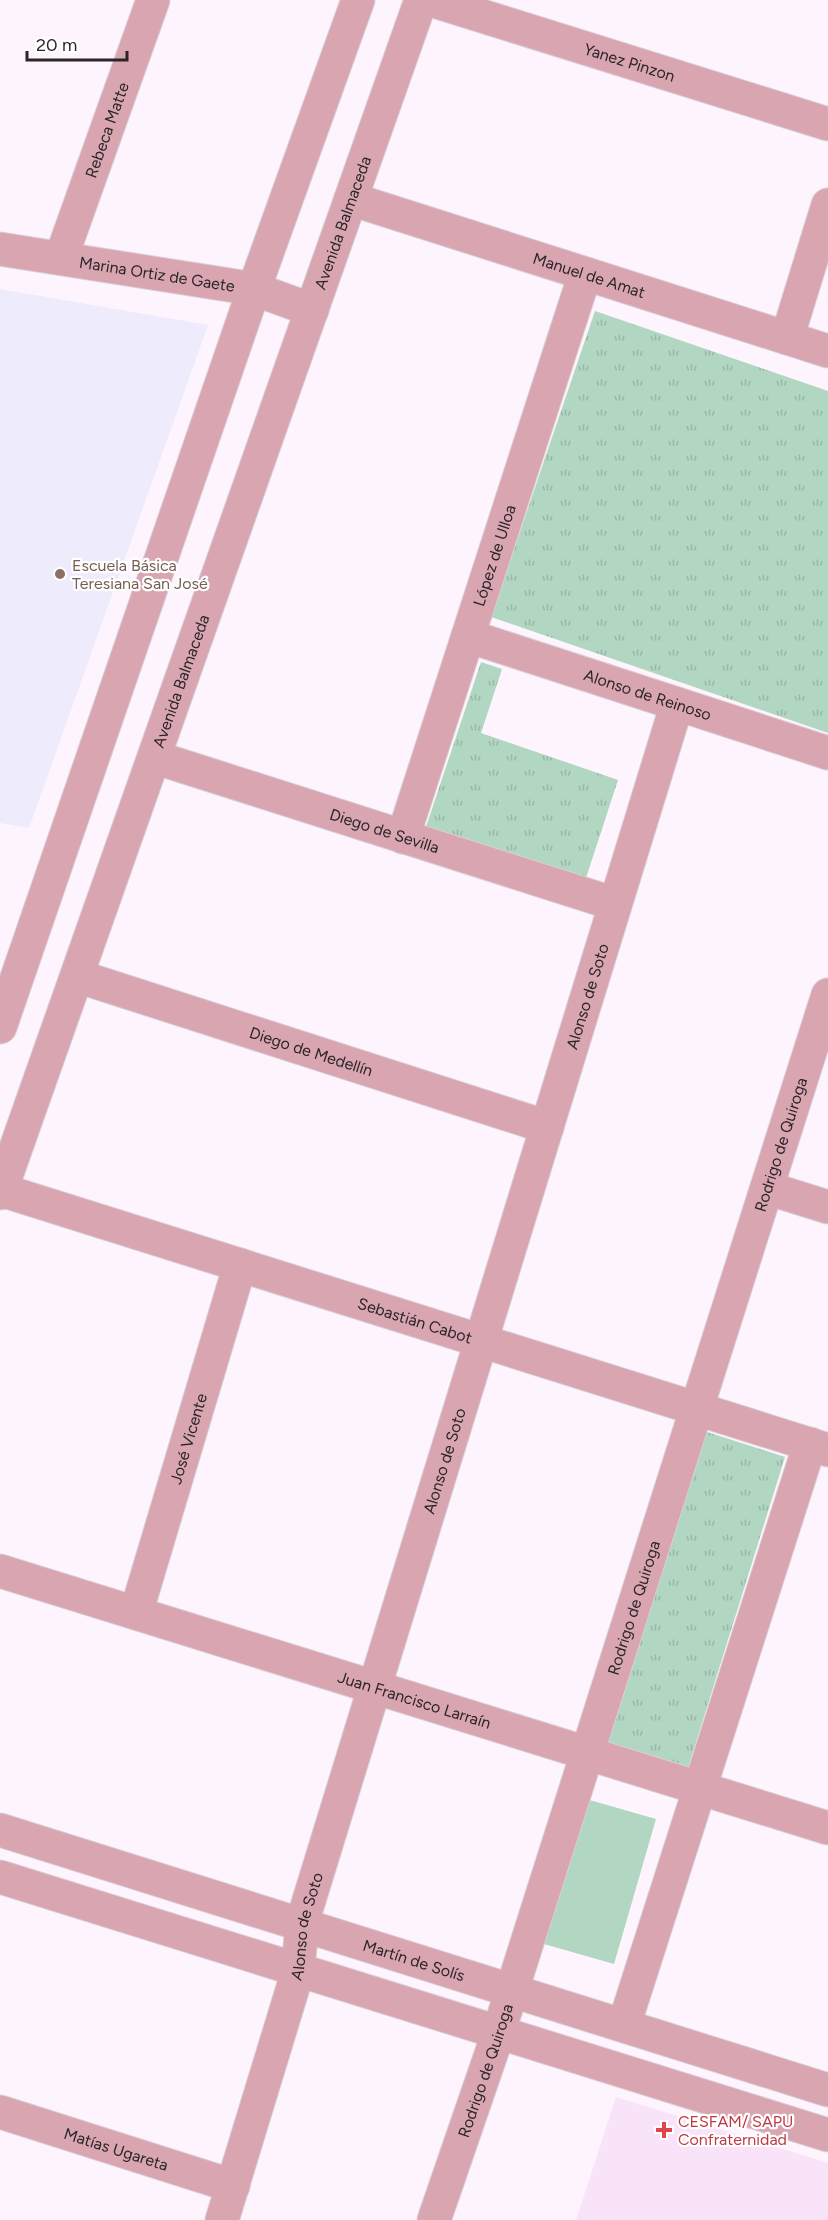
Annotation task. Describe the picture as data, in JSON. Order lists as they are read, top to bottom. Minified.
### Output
{"streets":{"street":["Yanez Pinzon","Rebeca Matte","Avenida Balmaceda","Marina Ortiz de Gaete","Manuel de Amat","López de Ulloa","Alonso de Reinoso","Diego de Sevilla","Alonso de Soto","Diego de Medellín","Rodrigo de Quiroga","Sebastián Cabot","José Vicente","Juan Francisco Larraín","Martín de Solís","Matías Ugareta"]},"crossings":[["Rebeca Matte","Marina Ortiz de Gaete"],["Avenida Balmaceda","Marina Ortiz de Gaete"],["Avenida Balmaceda","Manuel de Amat"],["Avenida Balmaceda","Diego de Sevilla"],["Avenida Balmaceda","Diego de Medellín"],["Avenida Balmaceda","Sebastián Cabot"],["Manuel de Amat","López de Ulloa"],["López de Ulloa","Alonso de Reinoso"],["López de Ulloa","Diego de Sevilla"],["Alonso de Reinoso","Alonso de Soto"],["Diego de Sevilla","Alonso de Soto"],["Alonso de Soto","Diego de Medellín"],["Alonso de Soto","Sebastián Cabot"],["Alonso de Soto","Juan Francisco Larraín"],["Alonso de Soto","Martín de Solís"],["Alonso de Soto","Matías Ugareta"],["Rodrigo de Quiroga","Sebastián Cabot"],["Rodrigo de Quiroga","Juan Francisco Larraín"],["Rodrigo de Quiroga","Martín de Solís"],["Sebastián Cabot","José Vicente"],["José Vicente","Juan Francisco Larraín"]],"places":{"other":["Escuela Básica Teresiana San José"],"health":["CESFAM/ SAPU Confraternidad"]},"scale_bar":"20 m"}
